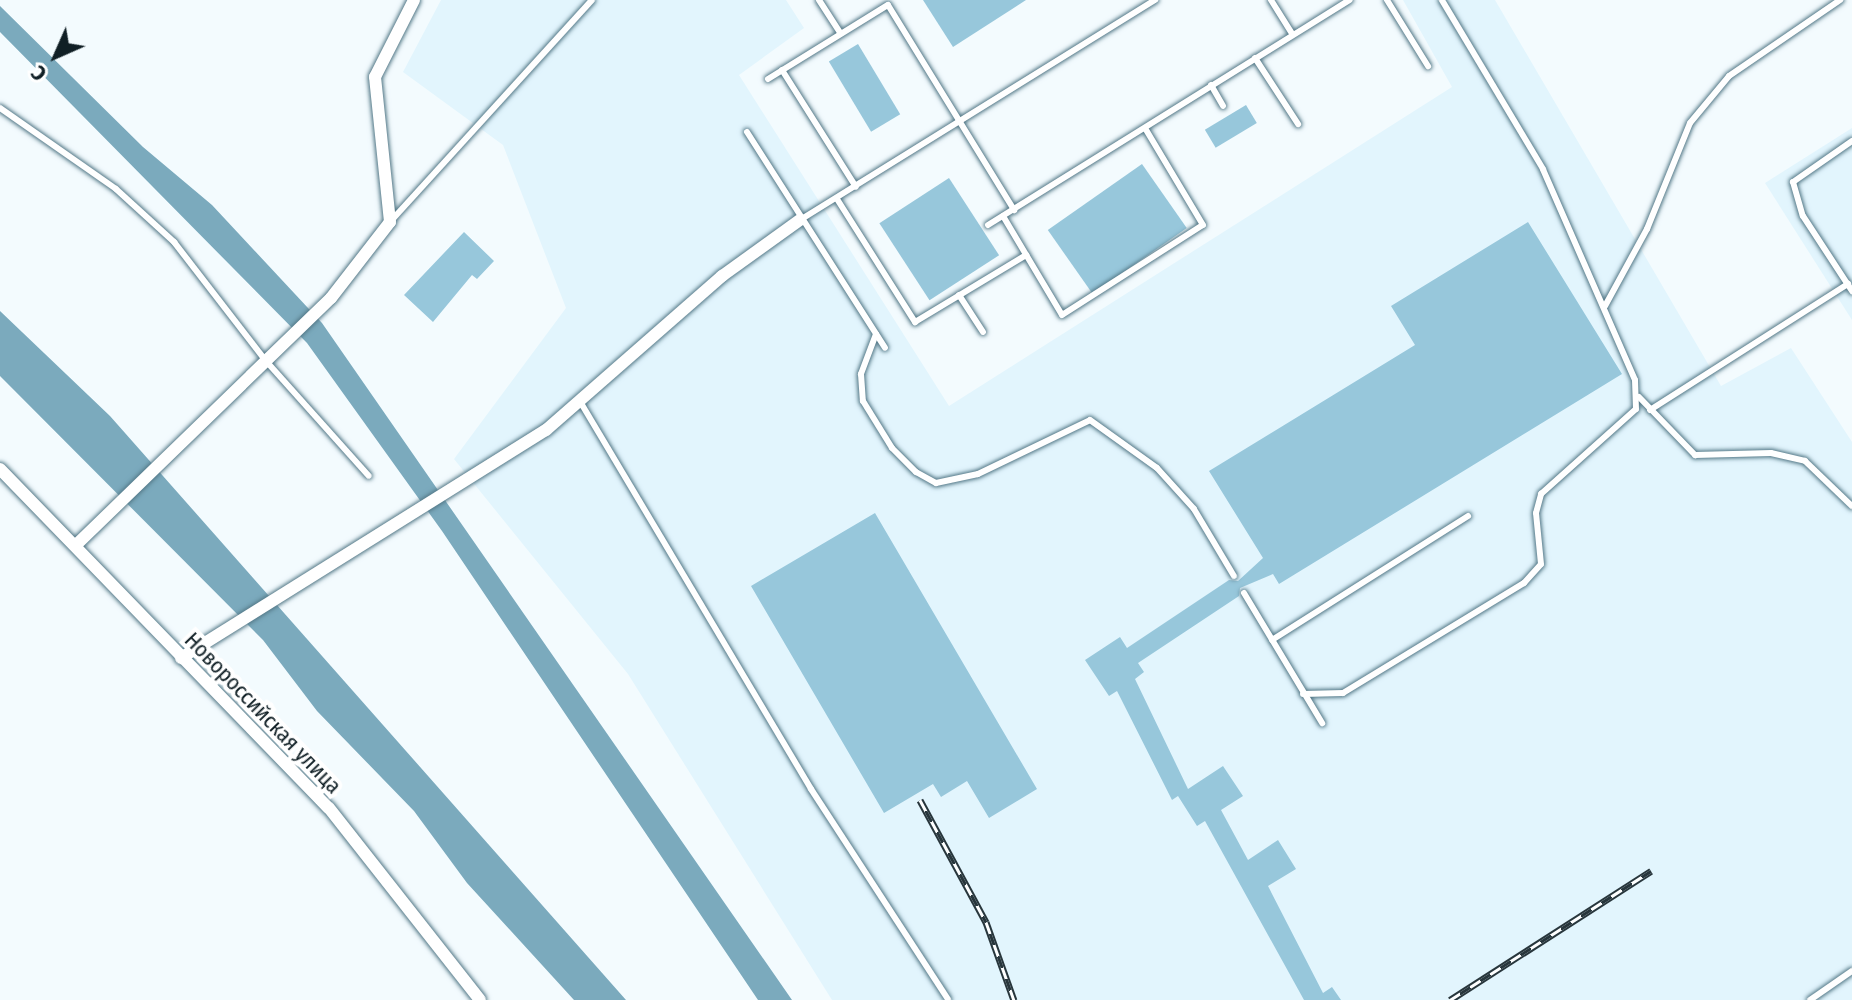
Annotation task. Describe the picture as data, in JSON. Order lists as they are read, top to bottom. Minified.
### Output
{"streets":{"street":["Новороссийская улица"]},"north":"bottom left"}
